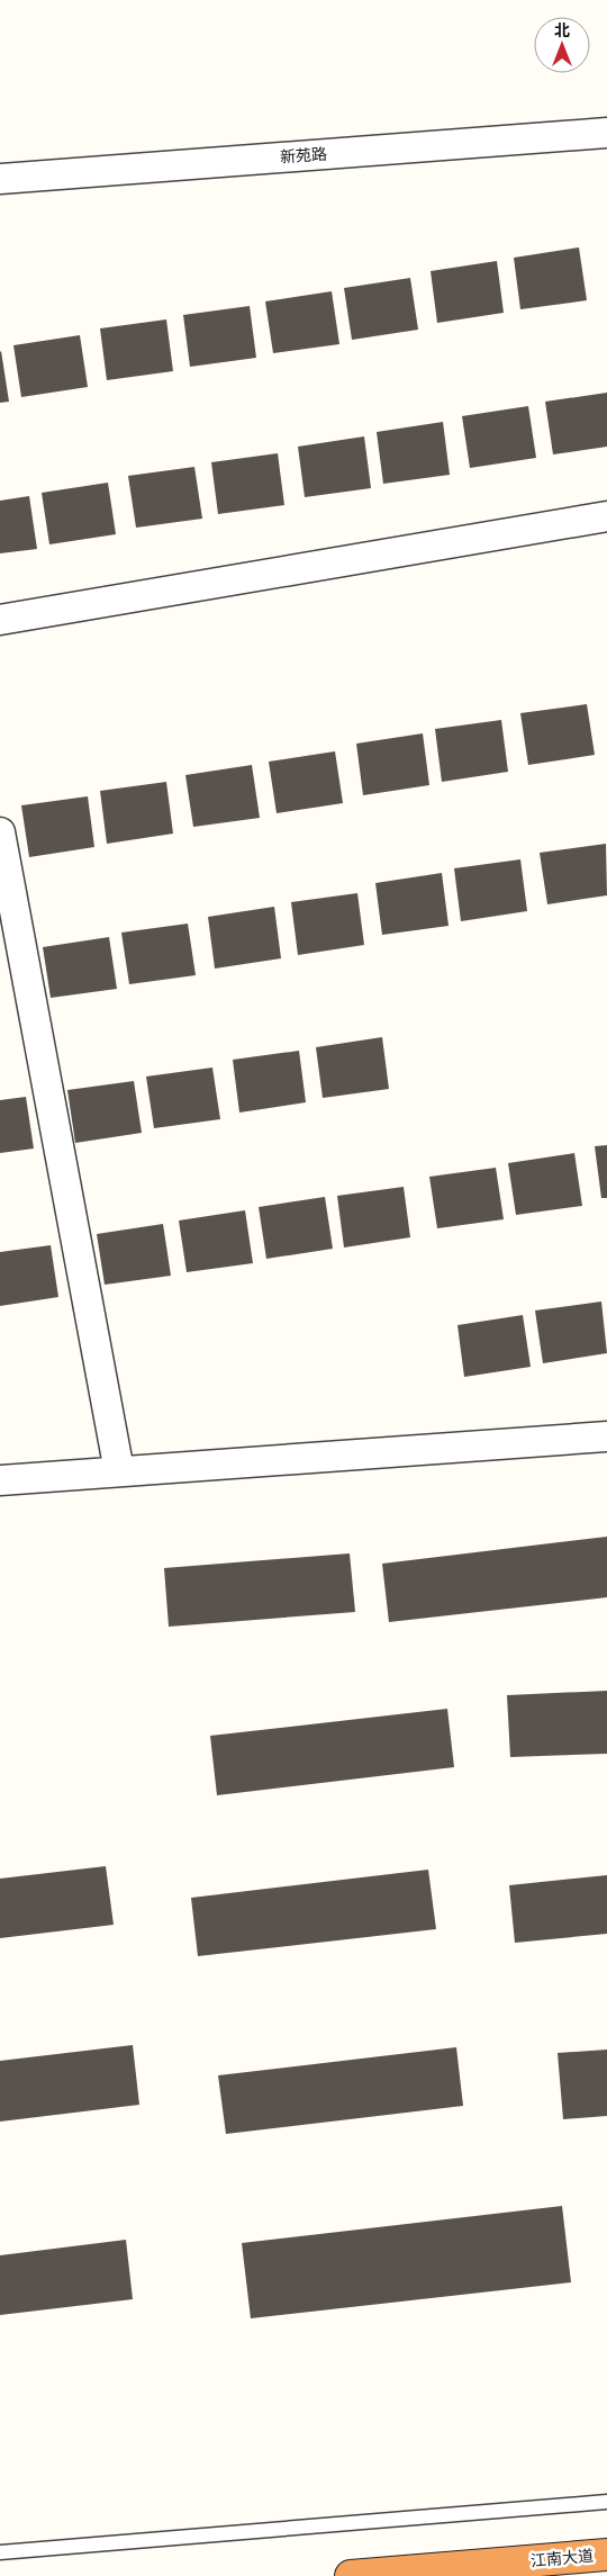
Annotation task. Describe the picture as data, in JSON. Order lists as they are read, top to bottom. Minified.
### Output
{"streets":{"highway":["江南大道"],"street":["新苑路"]},"north":"top"}
